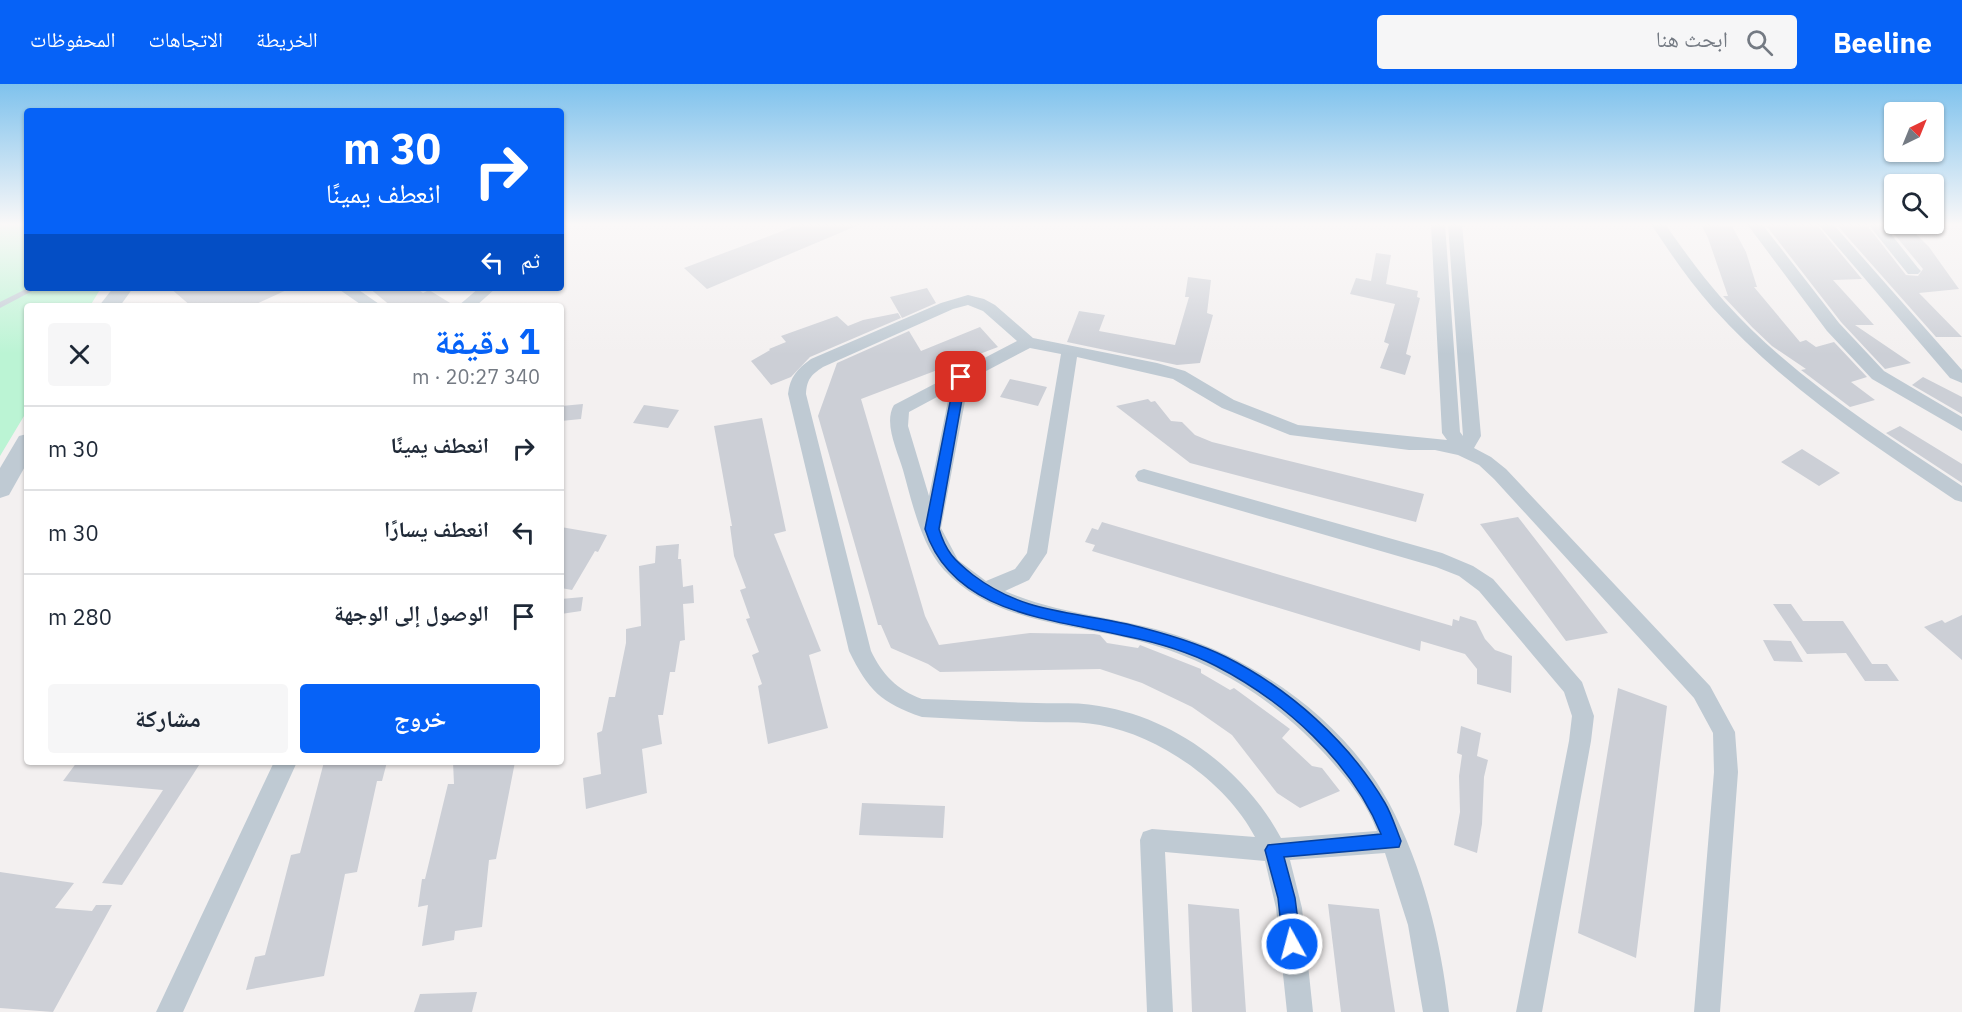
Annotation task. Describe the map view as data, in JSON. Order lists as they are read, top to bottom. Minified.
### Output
{"north":"top right","page":{"header":"Beeline","search":"ابحث هنا","nav":["الخريطة","الاتجاهات","المحفوظات"],"turn":["30 m","انعطف يمينًا"],"then":"ثم","heading":["1 دقيقة","340 m · 20:27"],"list":[{"name":"انعطف يمينًا","value":"30 m"},{"name":"انعطف يسارًا","value":"30 m"},{"name":"الوصول إلى الوجهة","value":"280 m"}],"buttons":["خروج","مشاركة"]}}
